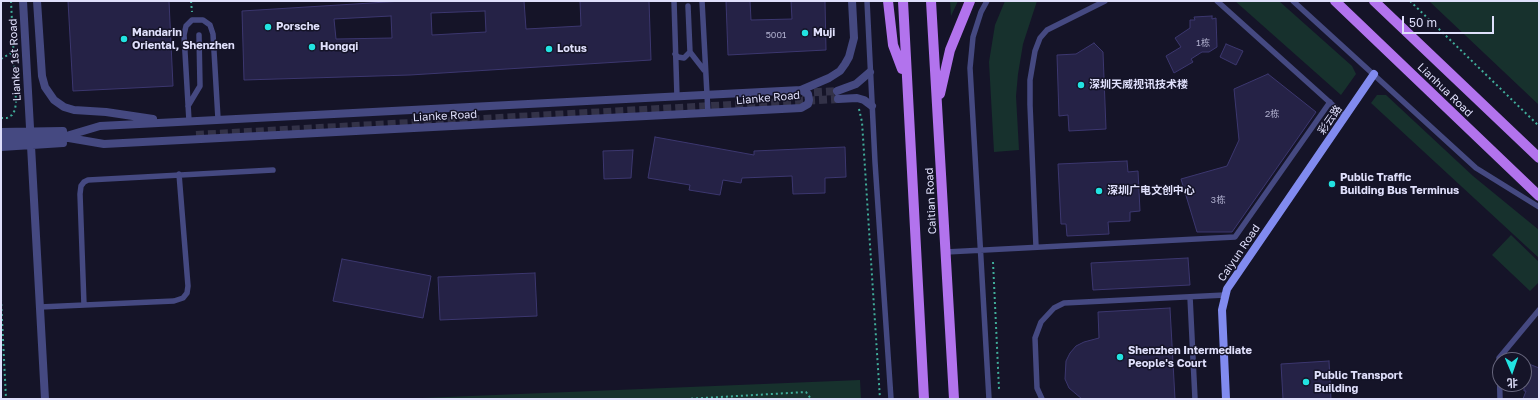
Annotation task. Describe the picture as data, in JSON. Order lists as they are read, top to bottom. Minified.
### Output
{"streets":{"main road":["Lianhua Road","Caitian Road"],"street":["Lianke 1st Road","Lianke Road","彩云路","Caiyun Road"]},"crossings":[["Lianke 1st Road","Lianke Road"],["彩云路","Caiyun Road"]],"places":["Porsche","Muji","Mandarin Oriental, Shenzhen","Hongqi","Lotus","深圳天威视讯技术楼","Public Traffic Building Bus Terminus","深圳广电文创中心","Shenzhen Intermediate People's Court","Public Transport Building"],"house_numbers":["5001","1栋","2栋","3栋"],"scale_bar":"50 m","north":"bottom"}
